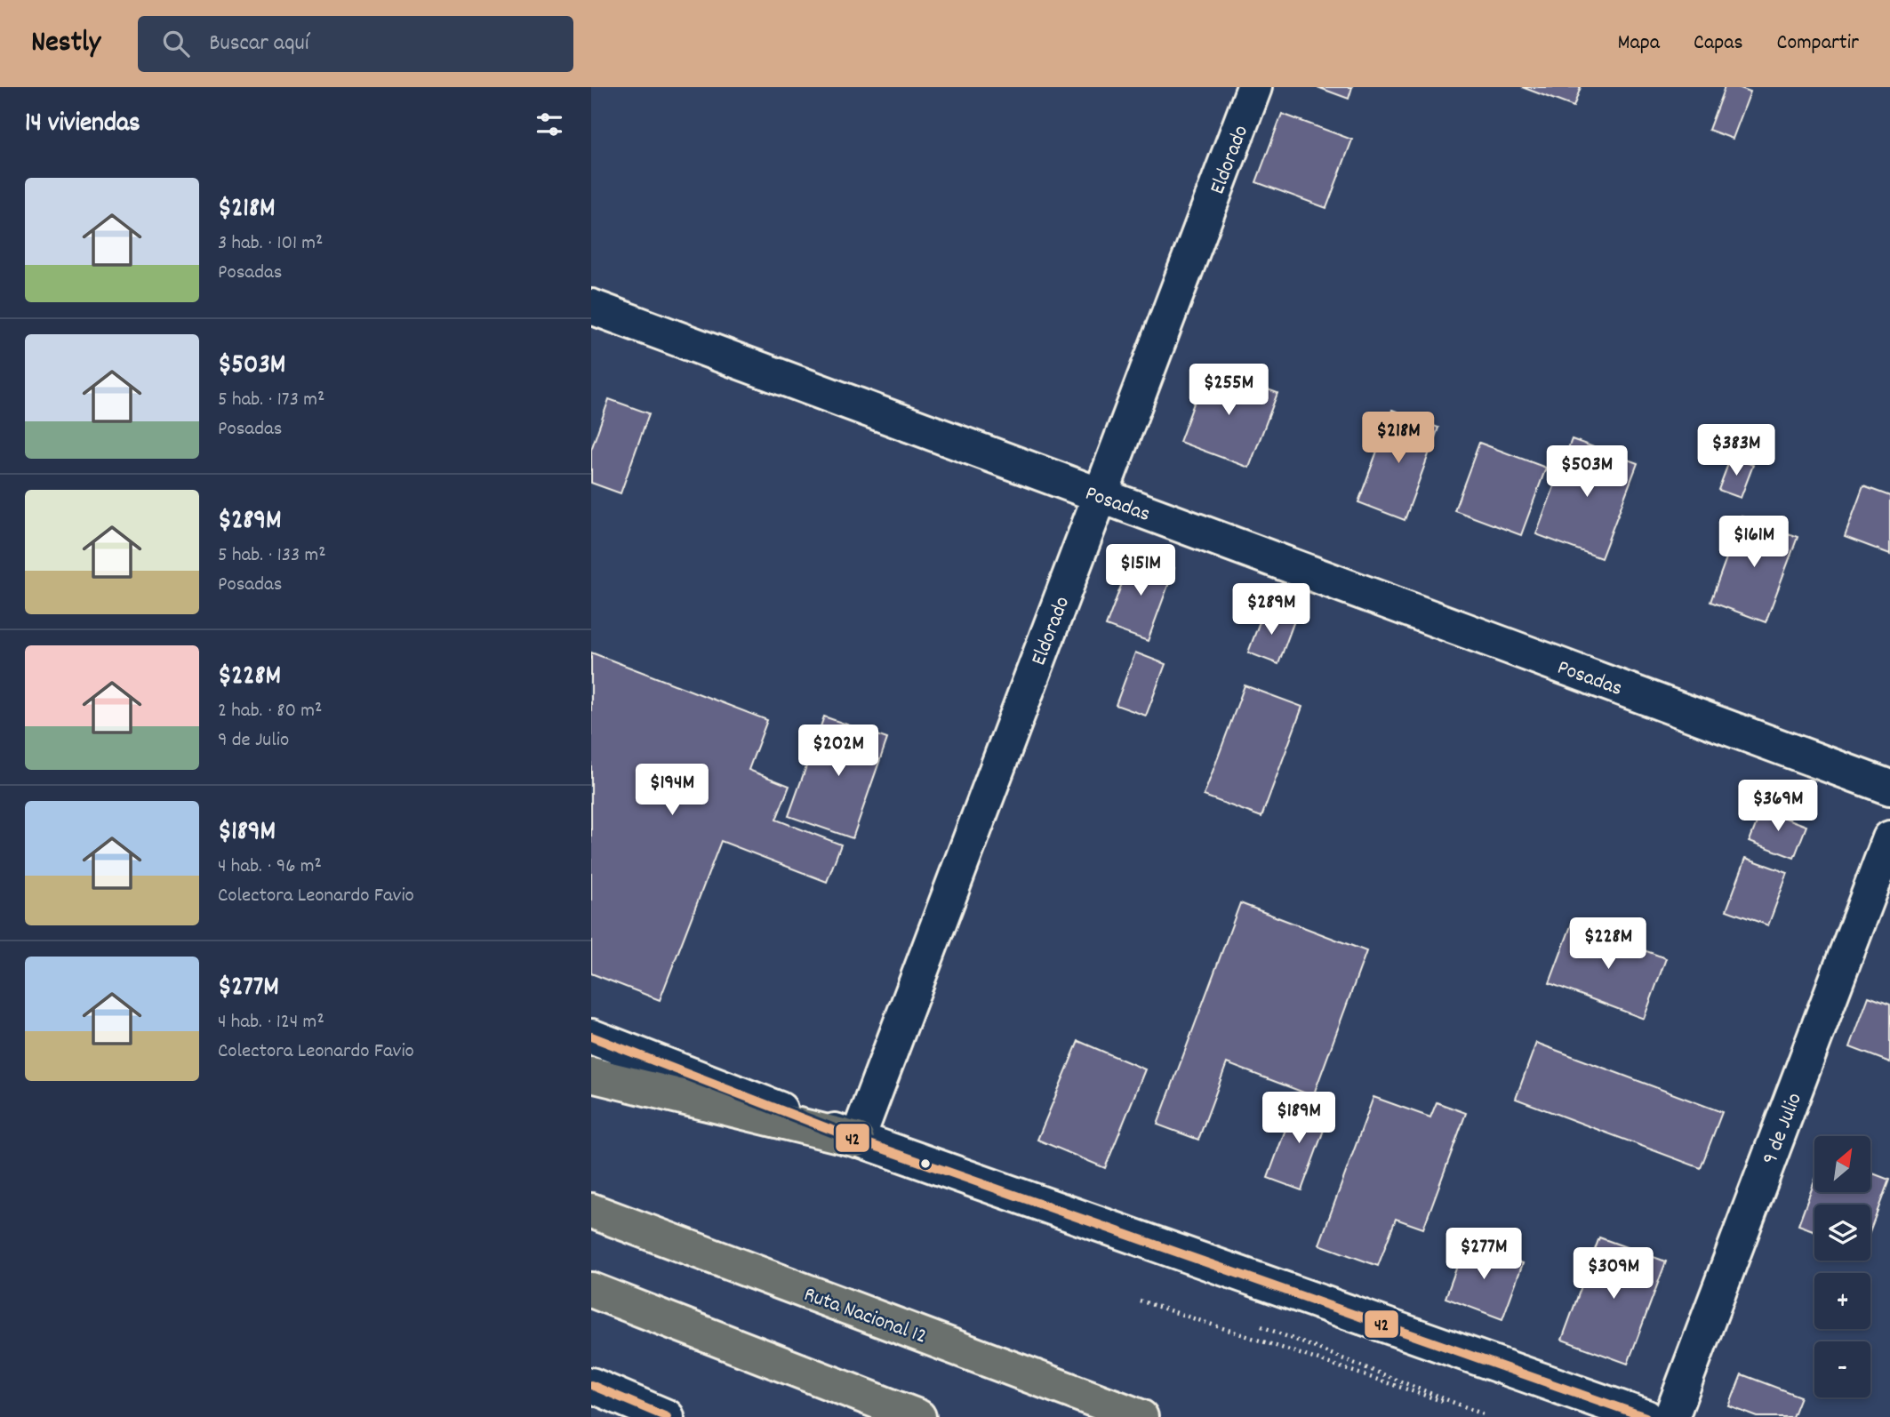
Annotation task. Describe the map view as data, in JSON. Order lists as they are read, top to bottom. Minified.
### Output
{"streets":{"highway":["Ruta Nacional 12"],"street":["Eldorado","Posadas","9 de Julio"]},"crossings":[["Eldorado","Posadas"]],"lines":["transit line 42"],"north":"top right","page":{"header":"Nestly","search":"Buscar aquí","nav":["Mapa","Capas","Compartir"],"heading":"14 viviendas","list":[{"name":"$218M","note":"3 hab. · 101 m² · Posadas"},{"name":"$503M","note":"5 hab. · 173 m² · Posadas"},{"name":"$289M","note":"5 hab. · 133 m² · Posadas"},{"name":"$228M","note":"2 hab. · 80 m² · 9 de Julio"},{"name":"$189M","note":"4 hab. · 96 m² · Colectora Leonardo Favio"},{"name":"$277M","note":"4 hab. · 124 m² · Colectora Leonardo Favio"}],"price":["$255M","$218M","$383M","$503M","$161M","$151M","$289M","$202M","$194M","$369M","$228M","$189M","$277M","$309M"],"map_buttons":["+","−"]}}
